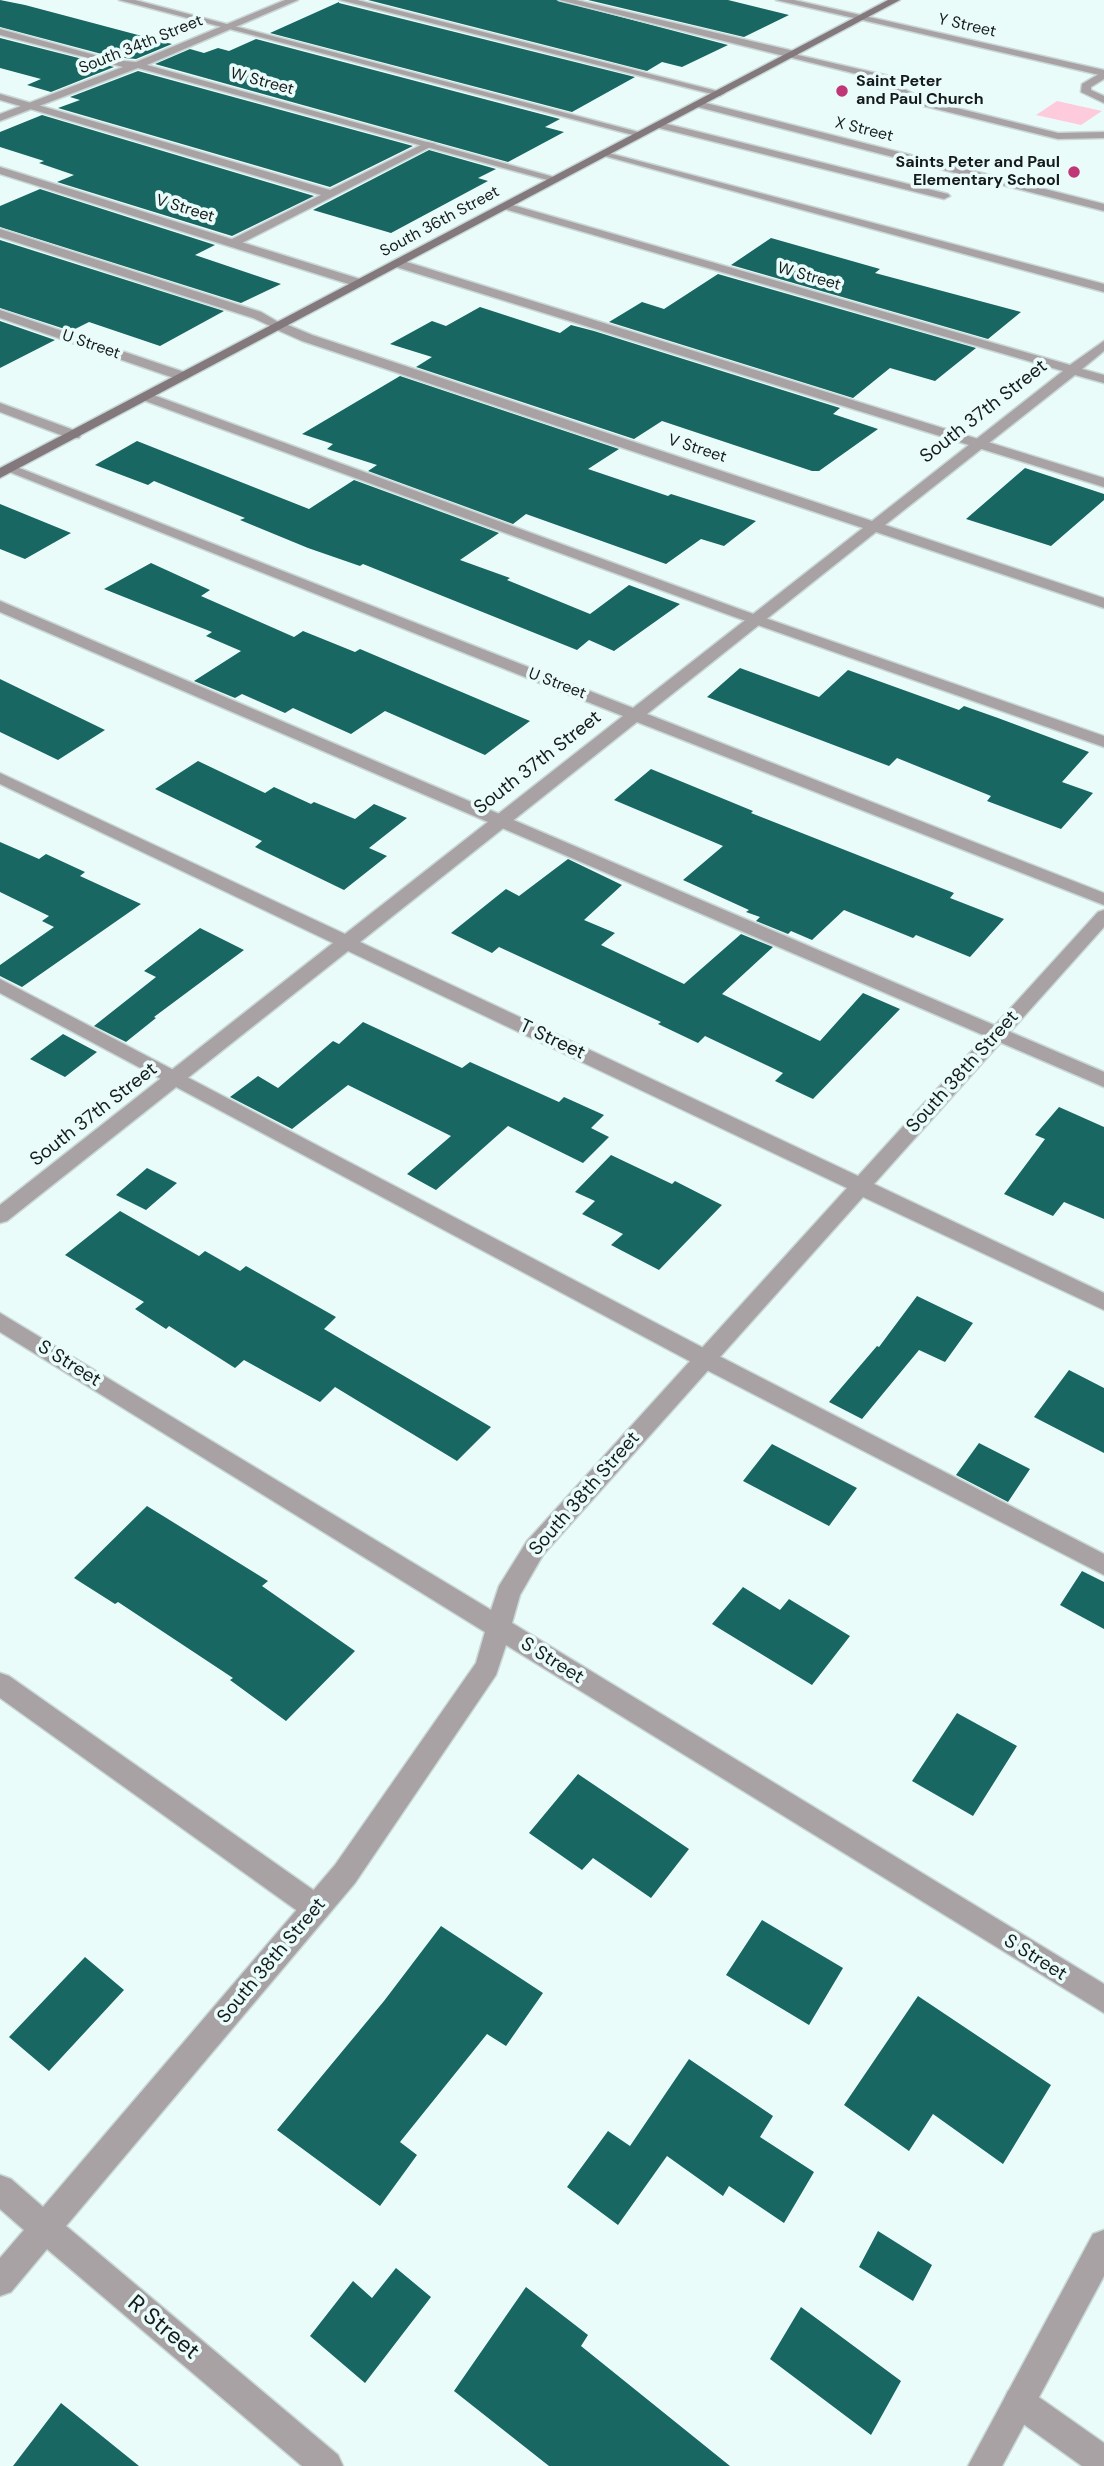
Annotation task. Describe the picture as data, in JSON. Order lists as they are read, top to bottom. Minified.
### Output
{"streets":{"main road":["South 36th Street"],"street":["Y Street","South 34th Street","W Street","X Street","V Street","U Street","South 37th Street","T Street","South 38th Street","S Street","R Street"]},"crossings":[["Y Street","South 36th Street"],["South 34th Street","W Street"],["W Street","South 36th Street"],["W Street","South 37th Street"],["X Street","South 36th Street"],["V Street","South 36th Street"],["V Street","South 37th Street"],["South 36th Street","U Street"],["U Street","South 37th Street"],["South 37th Street","T Street"],["T Street","South 38th Street"],["South 38th Street","S Street"],["South 38th Street","R Street"]],"places":["Saint Peter and Paul Church","Saints Peter and Paul Elementary School"]}
